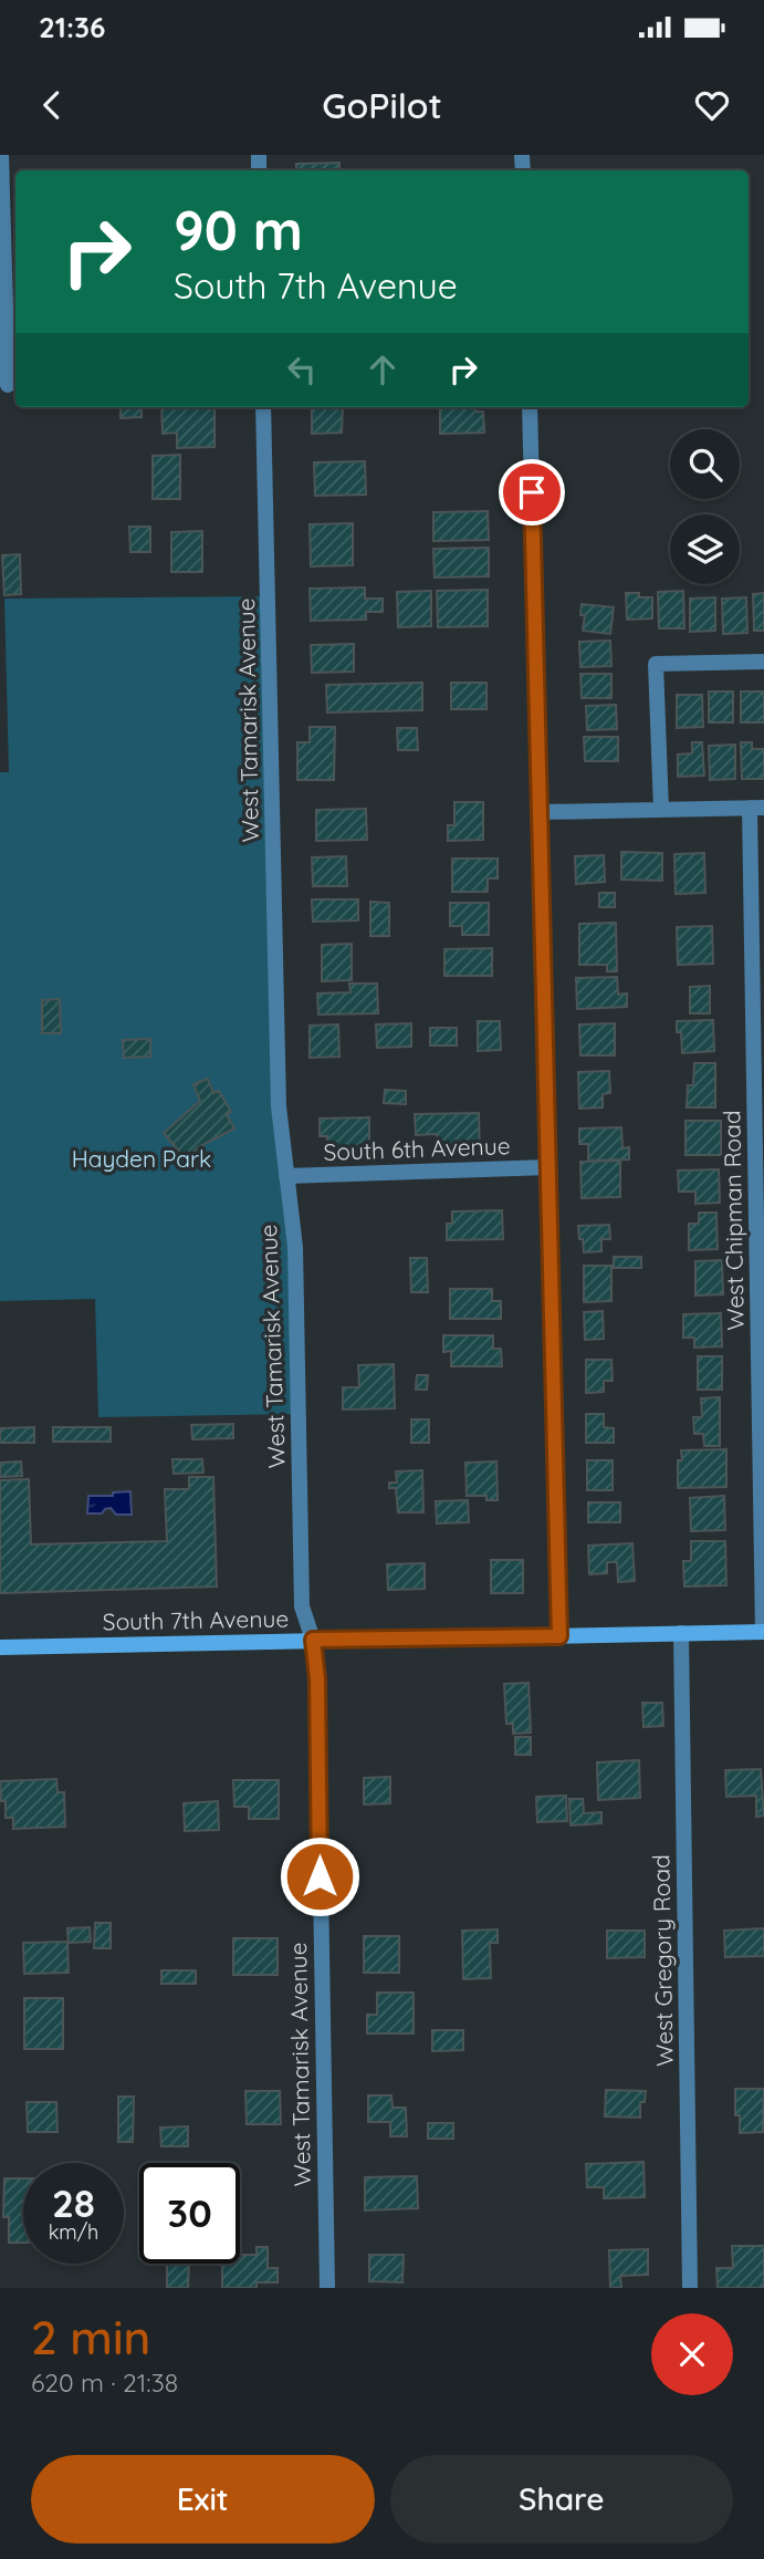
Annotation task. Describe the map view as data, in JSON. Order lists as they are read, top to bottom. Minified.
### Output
{"streets":{"main road":["South 7th Avenue"],"street":["West Tamarisk Avenue","South 6th Avenue","West Chipman Road","West Gregory Road"]},"crossings":[["West Tamarisk Avenue","South 6th Avenue"],["West Tamarisk Avenue","South 7th Avenue"],["West Chipman Road","South 7th Avenue"],["South 7th Avenue","West Gregory Road"]],"parks":["Hayden Park"],"page":{"status":"21:36","header":"GoPilot","turn":["90 m","South 7th Avenue"],"speed":"28 km/h","limit":"30","heading":["2 min","620 m · 21:38"],"buttons":["Exit","Share"]}}
